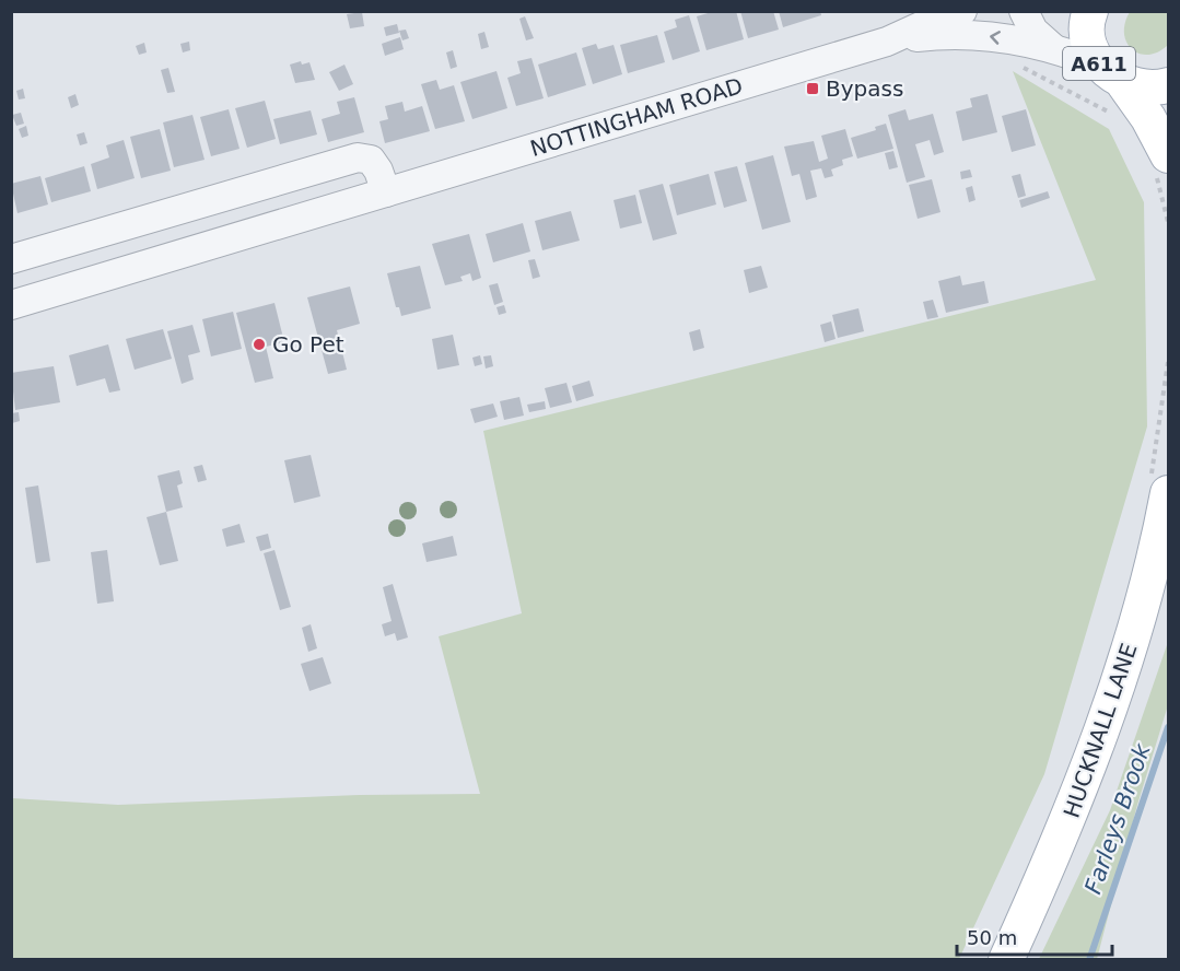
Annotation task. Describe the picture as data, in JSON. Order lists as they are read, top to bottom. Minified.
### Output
{"streets":{"main road":["A611","HUCKNALL LANE"],"street":["NOTTINGHAM ROAD"]},"crossings":[["A611","NOTTINGHAM ROAD"]],"water":["Farleys Brook"],"places":{"transit":["Bypass"],"other":["Go Pet"]},"scale_bar":"50 m"}
